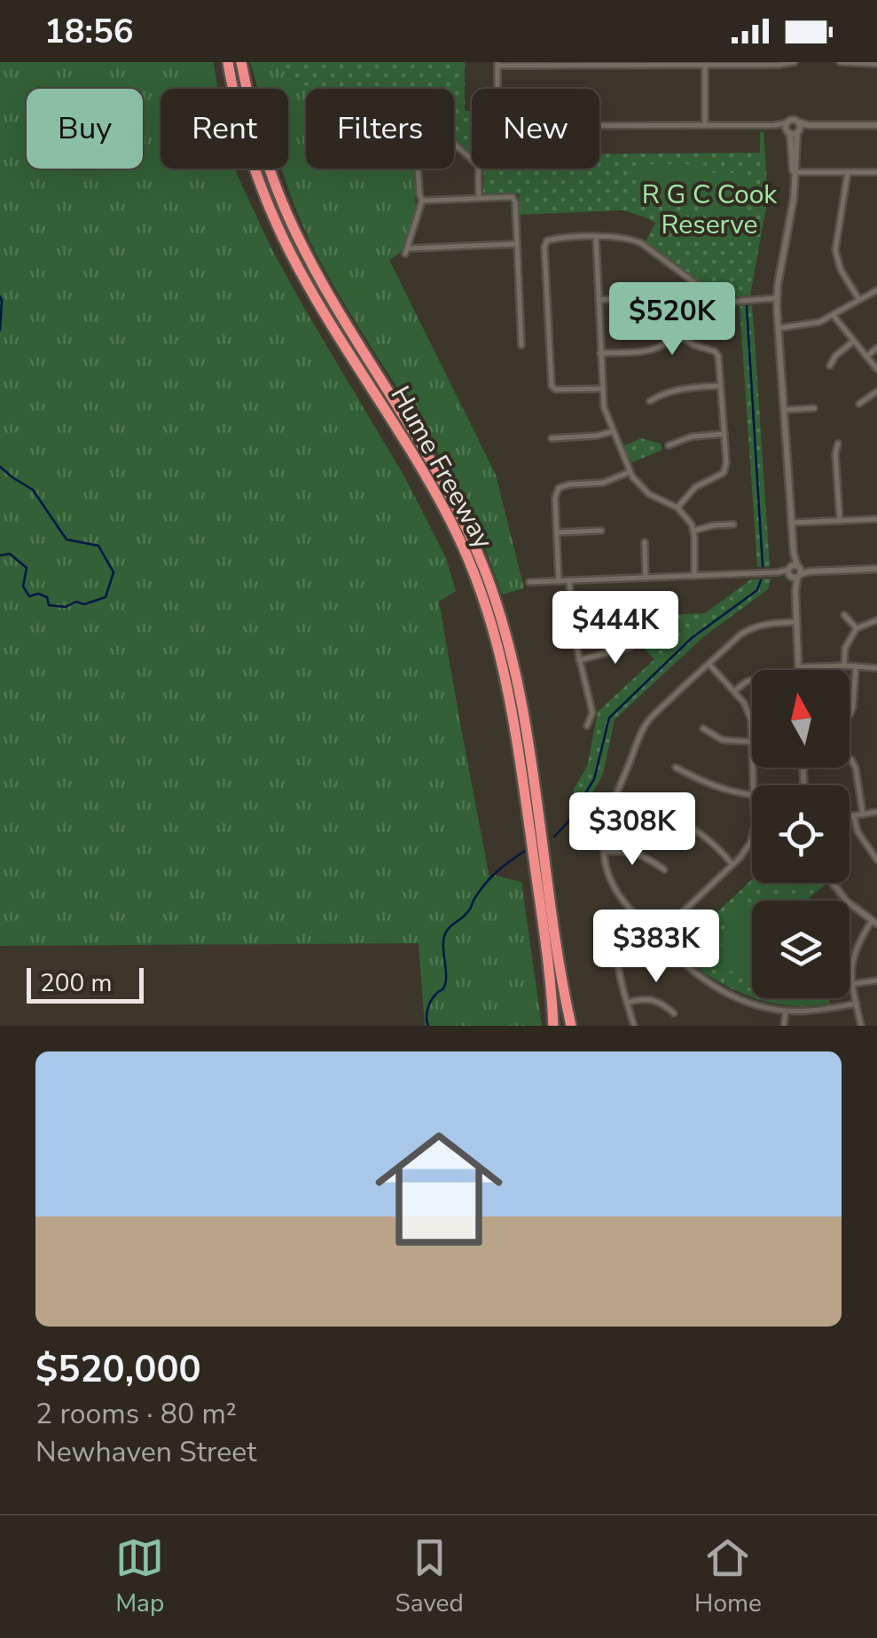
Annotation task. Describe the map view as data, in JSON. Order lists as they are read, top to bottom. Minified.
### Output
{"streets":{"highway":["Hume Freeway"]},"parks":["R G C Cook Reserve"],"scale_bar":"200 m","north":"top","page":{"status":"18:56","chip":["Buy","Rent","Filters","New"],"price":["$520K","$444K","$308K","$383K"],"scale":"200 m","list":[{"name":"$520,000","note":"2 rooms · 80 m² · Newhaven Street"}],"tabs":["Map","Saved","Home"]}}
